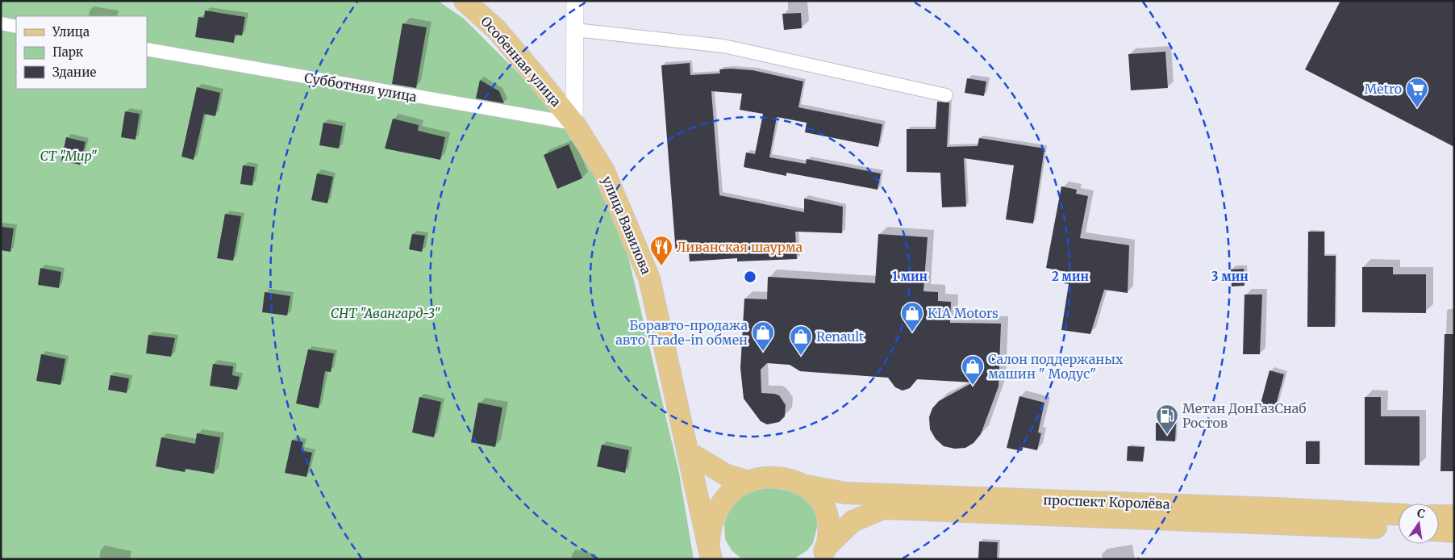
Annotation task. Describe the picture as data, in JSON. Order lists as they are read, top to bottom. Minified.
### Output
{"streets":{"main road":["Особенная улица","улица Вавилова","проспект Королёва"],"street":["Субботняя улица"]},"crossings":[["Особенная улица","Субботняя улица"],["Особенная улица","улица Вавилова"],["Субботняя улица","улица Вавилова"],["улица Вавилова","проспект Королёва"]],"parks":["СТ \"Мир\"","СНТ \"Авангард-3\""],"places":{"supermarket":["Metro"],"restaurant":["Ливанская шаурма"],"shop":["KIA Motors","Боравто-продажа авто Trade-in обмен","Renault","Салон поддержаных машин \" Модус\""],"fuel station":["Метан ДонГазСнаб Ростов"]},"legend":["Улица","Парк","Здание"],"north":"top","rings":["1 мин","2 мин","3 мин"]}
